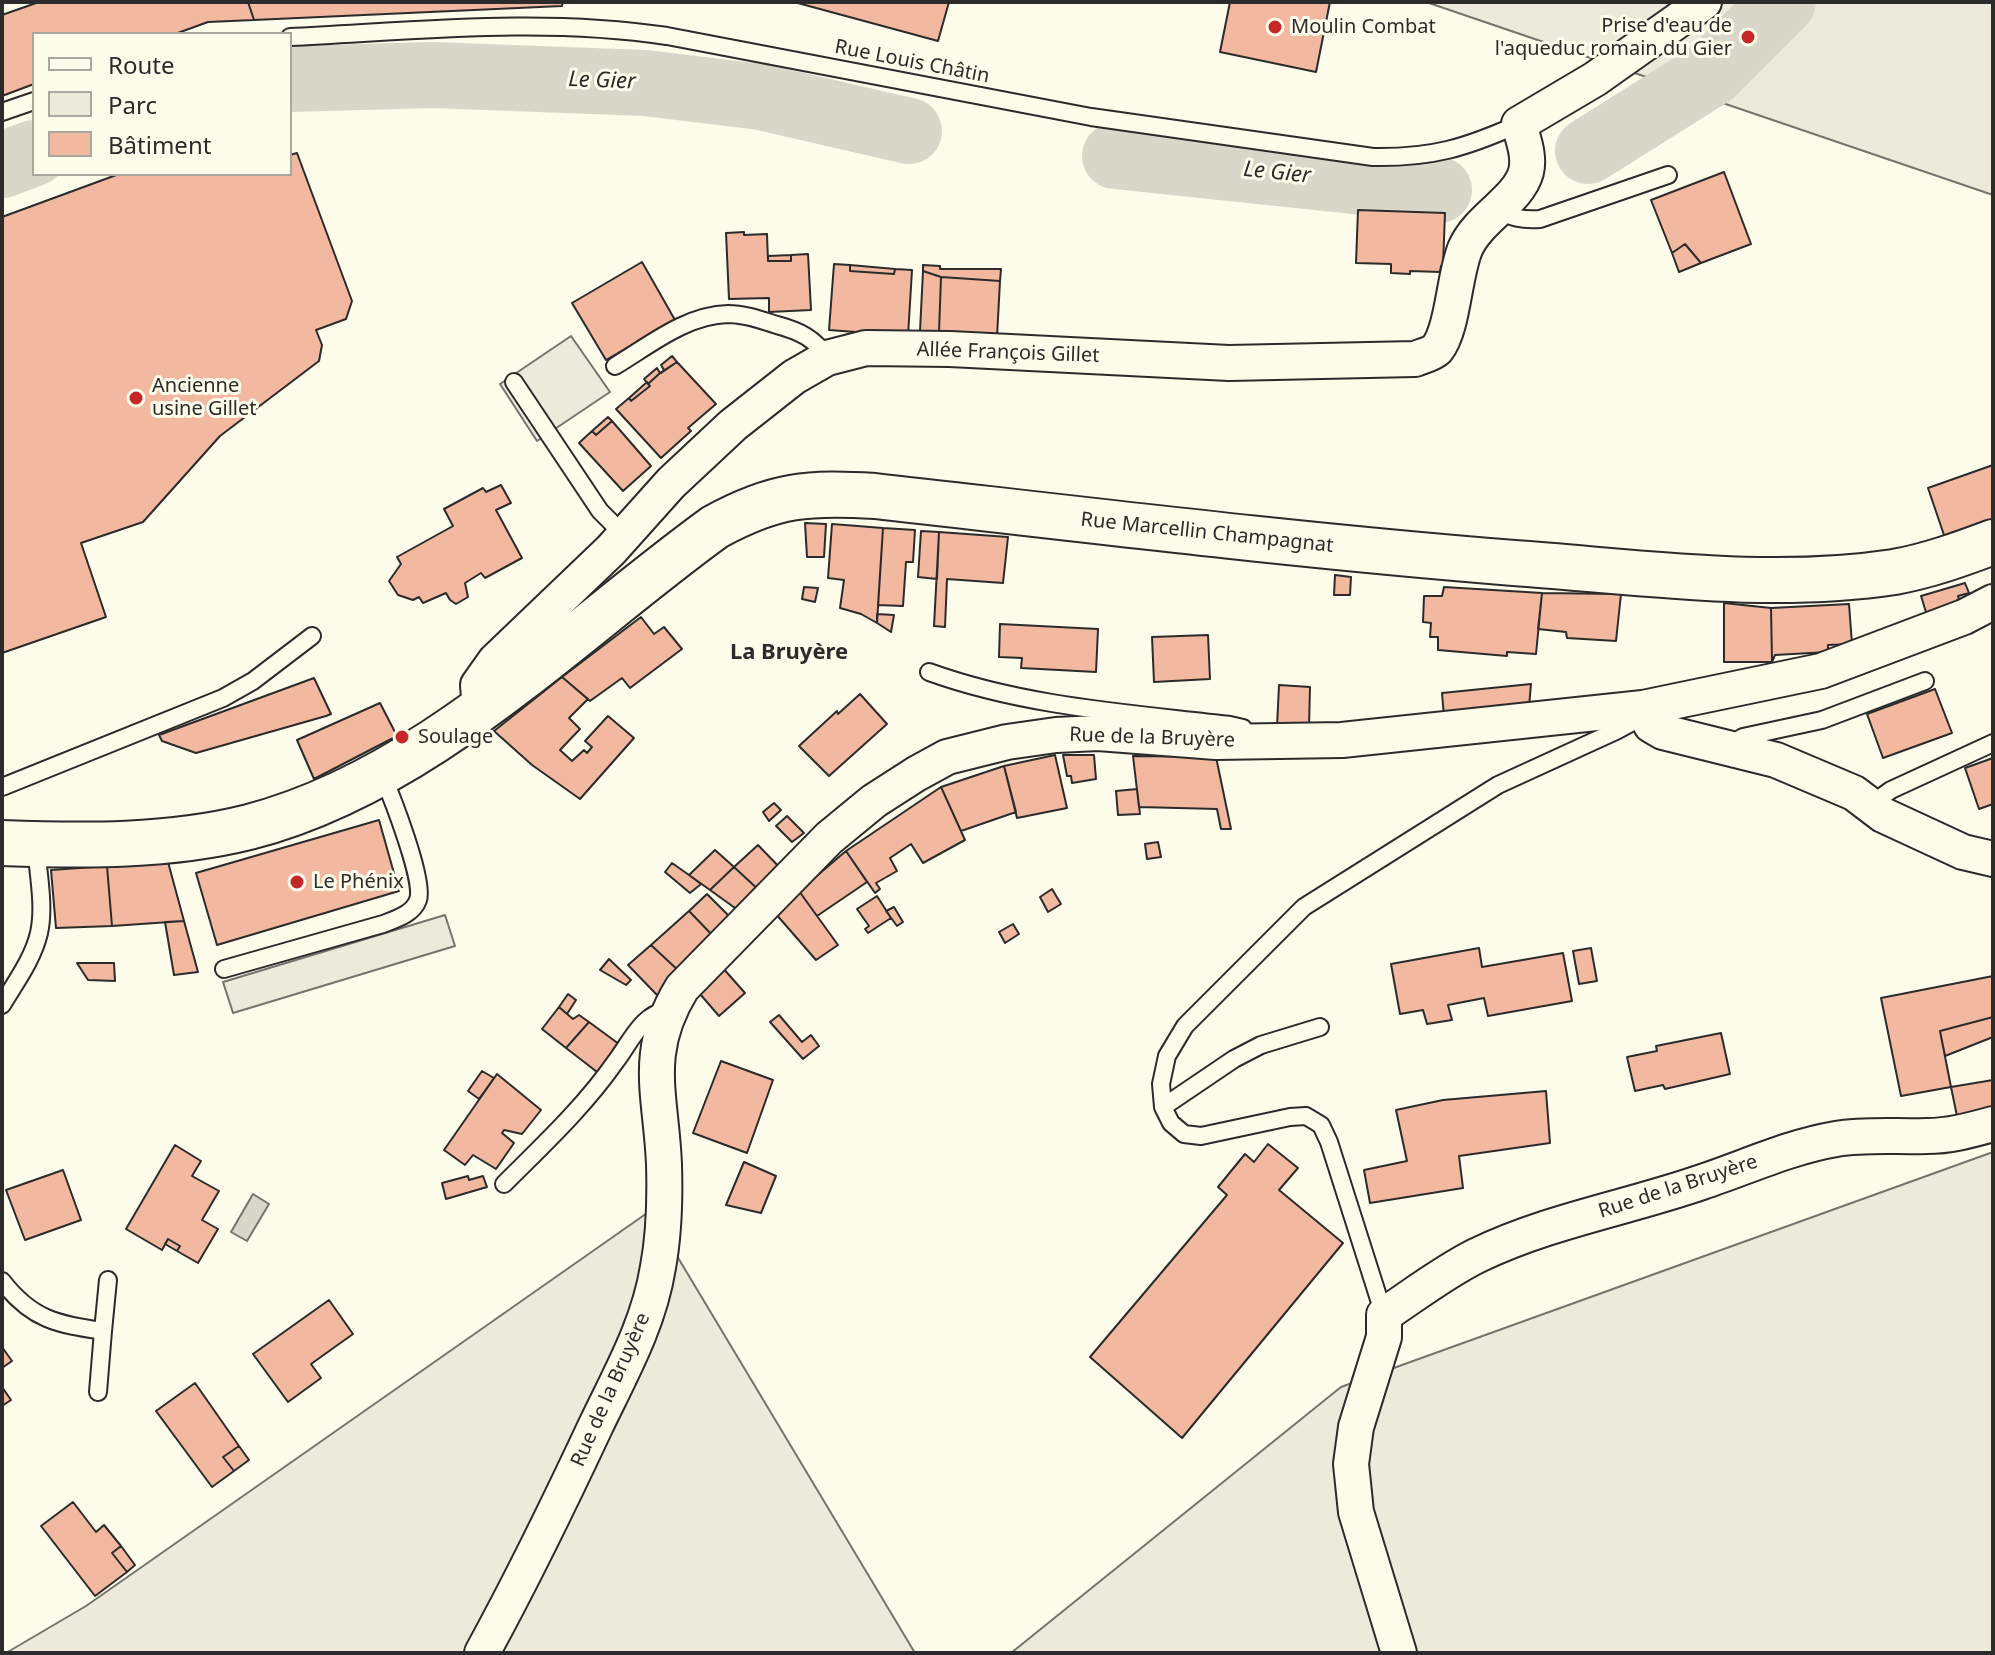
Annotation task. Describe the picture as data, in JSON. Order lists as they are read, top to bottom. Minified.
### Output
{"streets":{"main road":["Rue Marcellin Champagnat"],"street":["Allée François Gillet","Rue de la Bruyère"],"lane":["Rue Louis Châtin"]},"crossings":[["Rue Louis Châtin","Allée François Gillet"],["Allée François Gillet","Rue Marcellin Champagnat"]],"districts":["La Bruyère"],"water":["Le Gier"],"places":["Moulin Combat","Prise d'eau de l'aqueduc romain du Gier","Ancienne usine Gillet","Soulage","Le Phénix"],"legend":["Route","Parc","Bâtiment"]}
